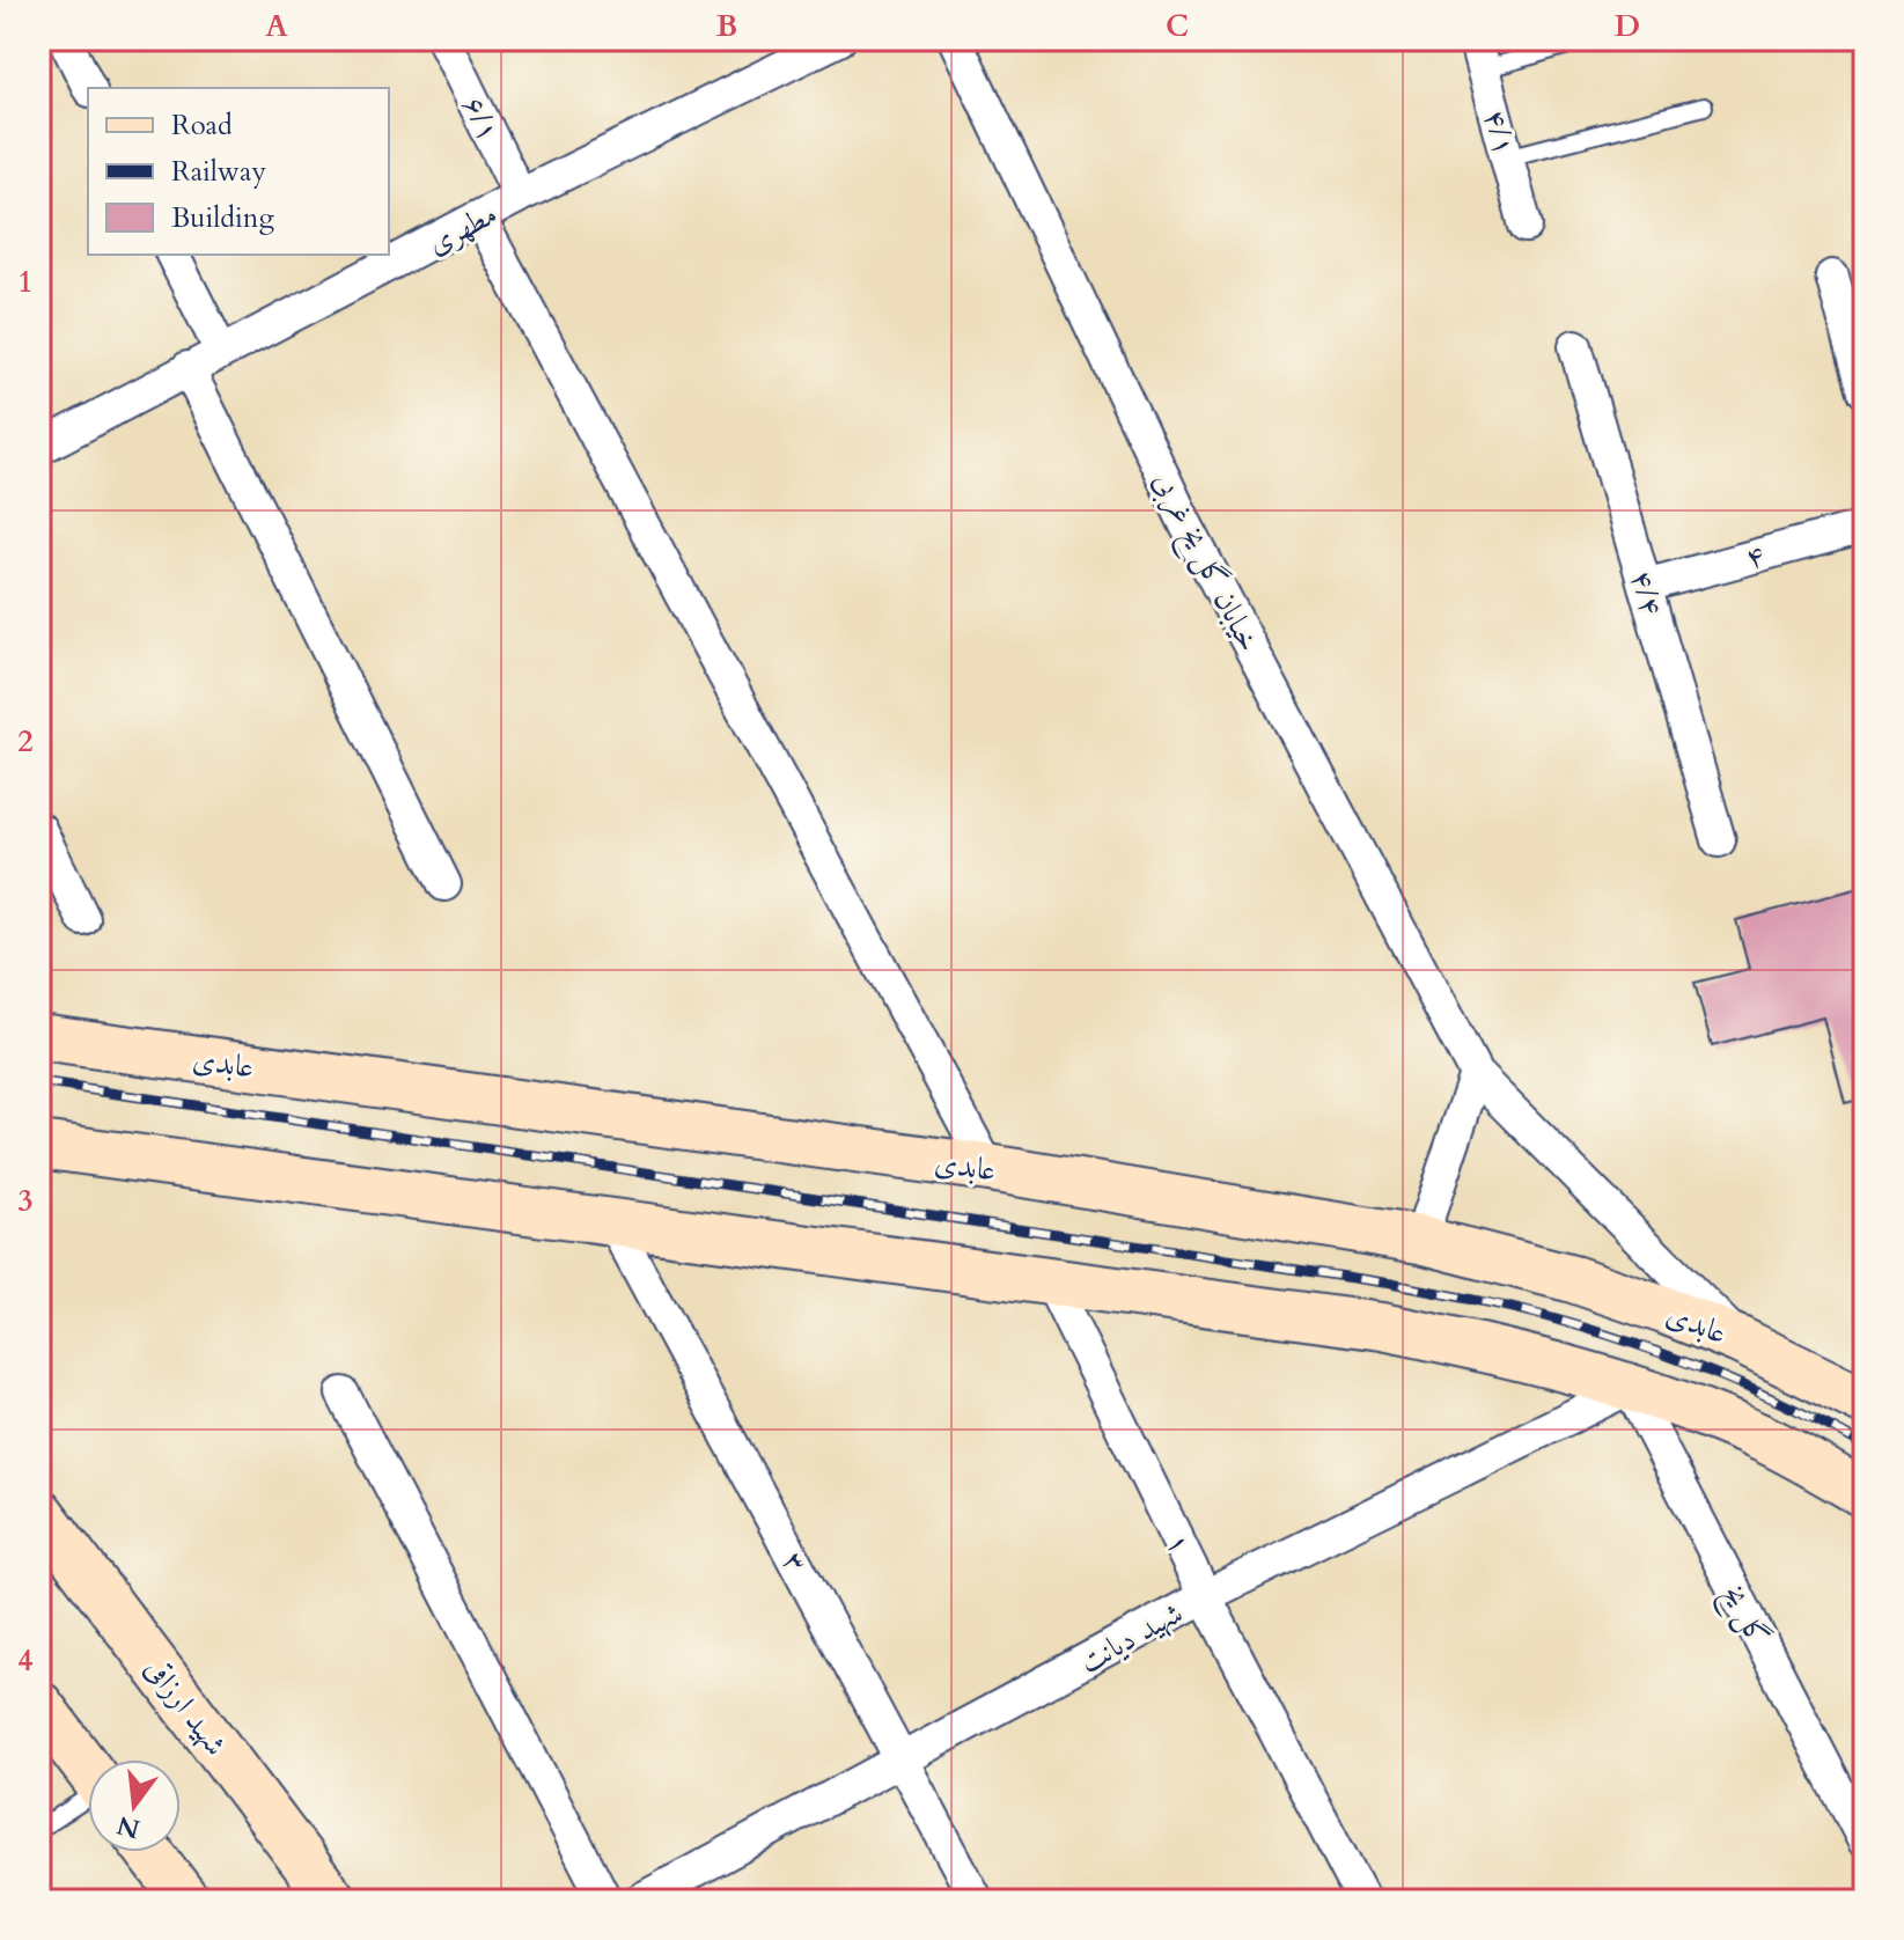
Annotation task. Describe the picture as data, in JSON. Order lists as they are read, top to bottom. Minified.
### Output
{"streets":{"main road":["عابدی","شهید ارزاقی"],"street":["۶/۱","۴/۱","مطهری","۴","خیابان گل یخ غربی","۴/۴","۱","۳","گل یخ","شهید دیانت"]},"crossings":[["۶/۱","مطهری"],["۴","۴/۴"],["خیابان گل یخ غربی","عابدی"],["۱","شهید دیانت"],["۳","شهید دیانت"],["گل یخ","شهید دیانت"]],"legend":["Road","Railway","Building"],"north":"bottom","grid":{"columns":["A","B","C","D"],"rows":["1","2","3","4"]}}
